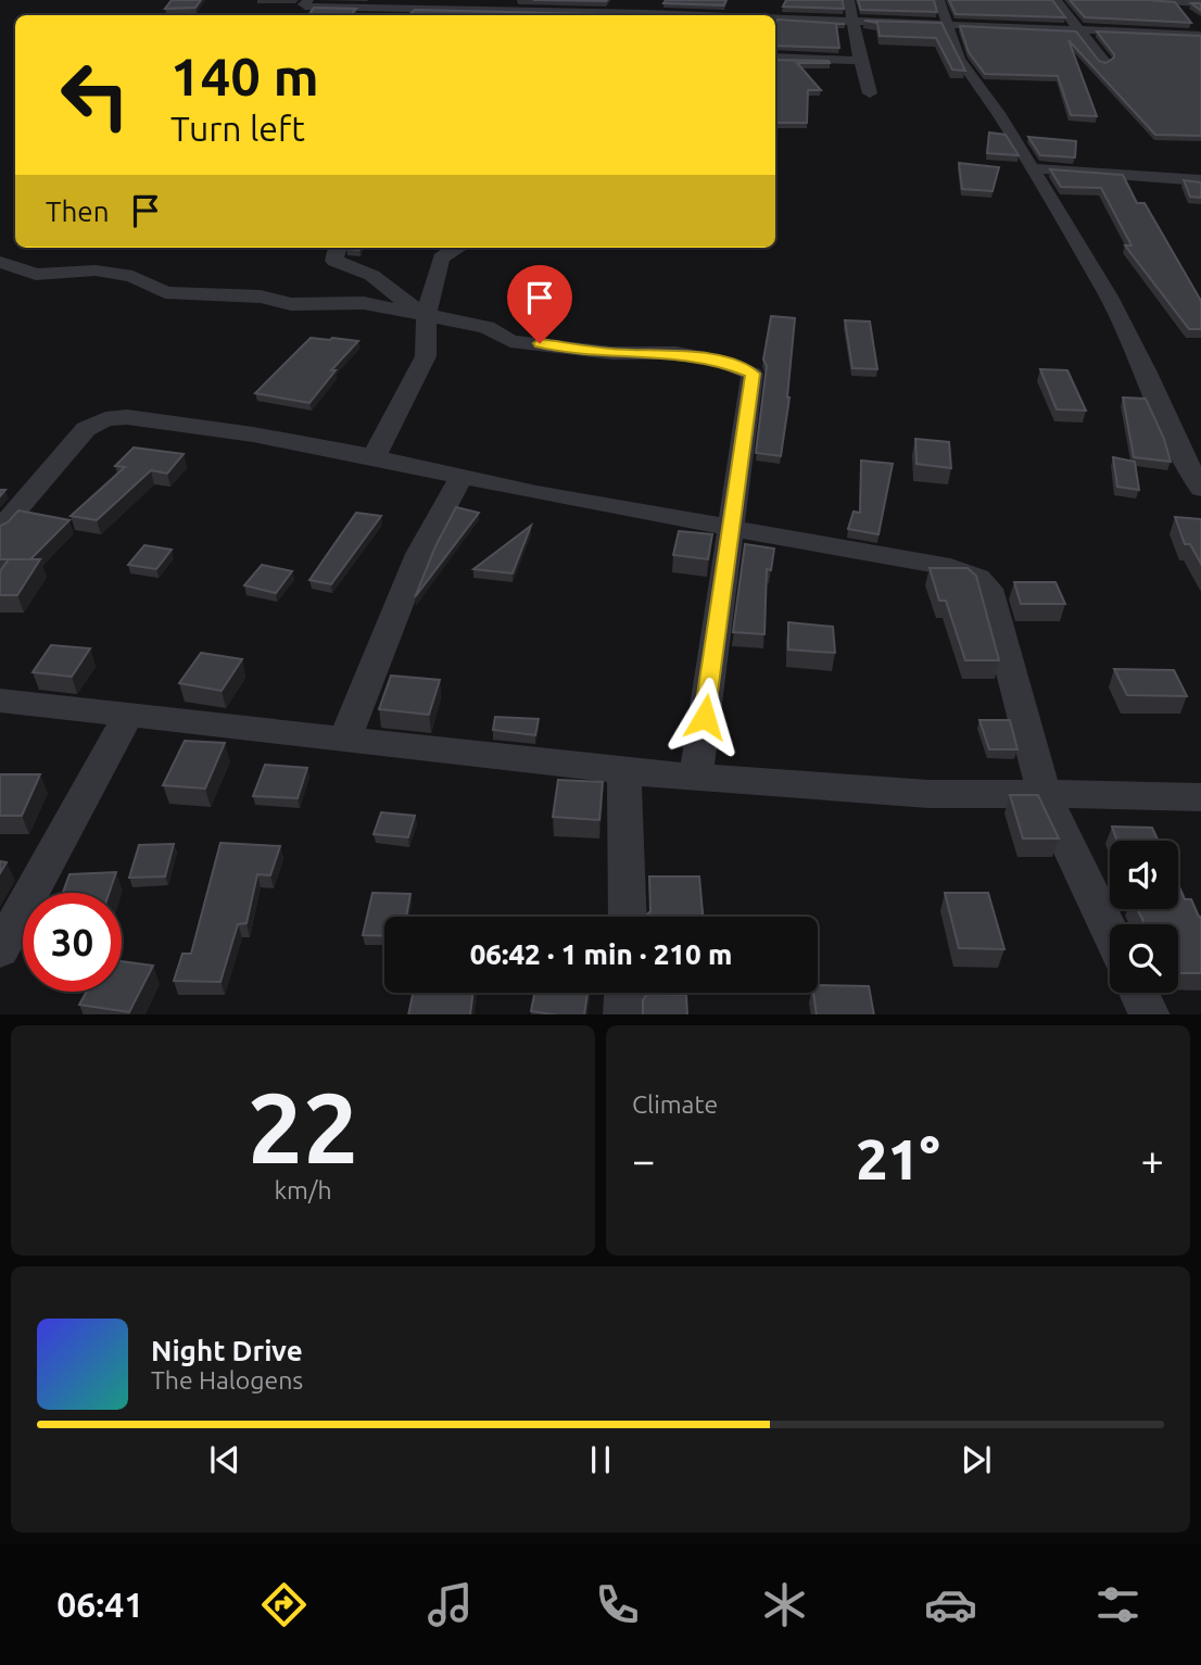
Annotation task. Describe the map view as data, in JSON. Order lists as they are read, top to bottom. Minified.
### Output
{"page":{"turn":["140 m","Turn left"],"then":"Then","limit":"30","trip":"06:42 · 1 min · 210 m","tile":[["22","km/h"],"Climate"],"heat":["−","21°","+"],"song":["Night Drive","The Halogens"],"tabs":"06:41"}}
